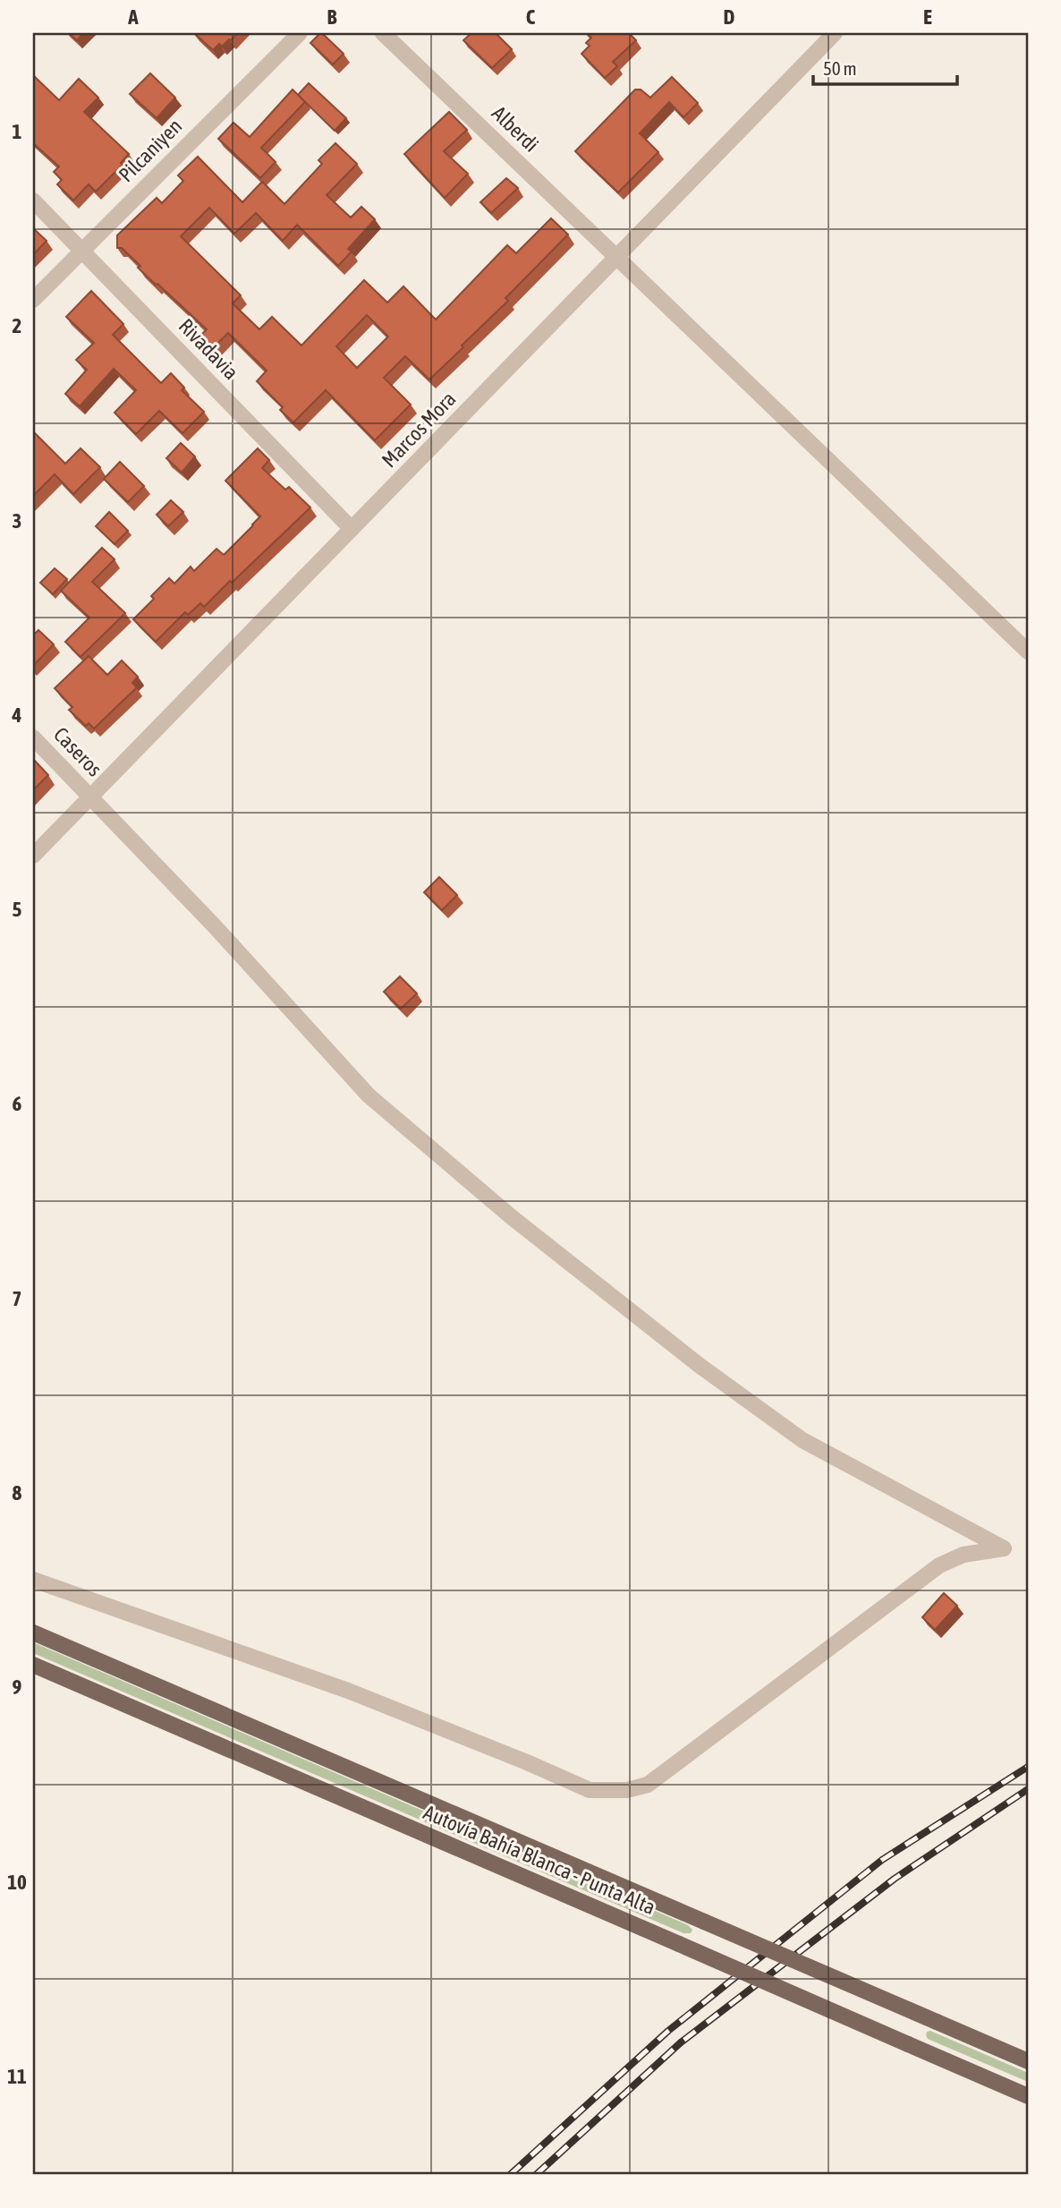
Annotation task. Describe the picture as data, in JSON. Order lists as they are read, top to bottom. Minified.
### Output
{"streets":{"main road":["Autovía Bahía Blanca - Punta Alta"],"street":["Alberdi","Pilcaniyen","Rivadavia","Marcos Mora","Caseros"]},"crossings":[["Alberdi","Marcos Mora"],["Pilcaniyen","Rivadavia"],["Rivadavia","Marcos Mora"],["Marcos Mora","Caseros"]],"scale_bar":"50 m","grid":{"columns":["A","B","C","D","E"],"rows":["1","2","3","4","5","6","7","8","9","10","11"]}}
